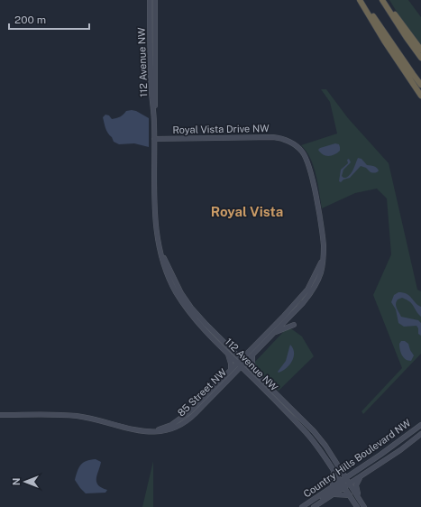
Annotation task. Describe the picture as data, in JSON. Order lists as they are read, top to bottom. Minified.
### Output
{"streets":{"street":["112 Avenue NW","Royal Vista Drive NW","85 Street NW","Country Hills Boulevard NW"]},"crossings":[["112 Avenue NW","Royal Vista Drive NW"],["112 Avenue NW","85 Street NW"],["112 Avenue NW","Country Hills Boulevard NW"],["Royal Vista Drive NW","85 Street NW"]],"districts":["Royal Vista"],"scale_bar":"200 m","north":"left"}
